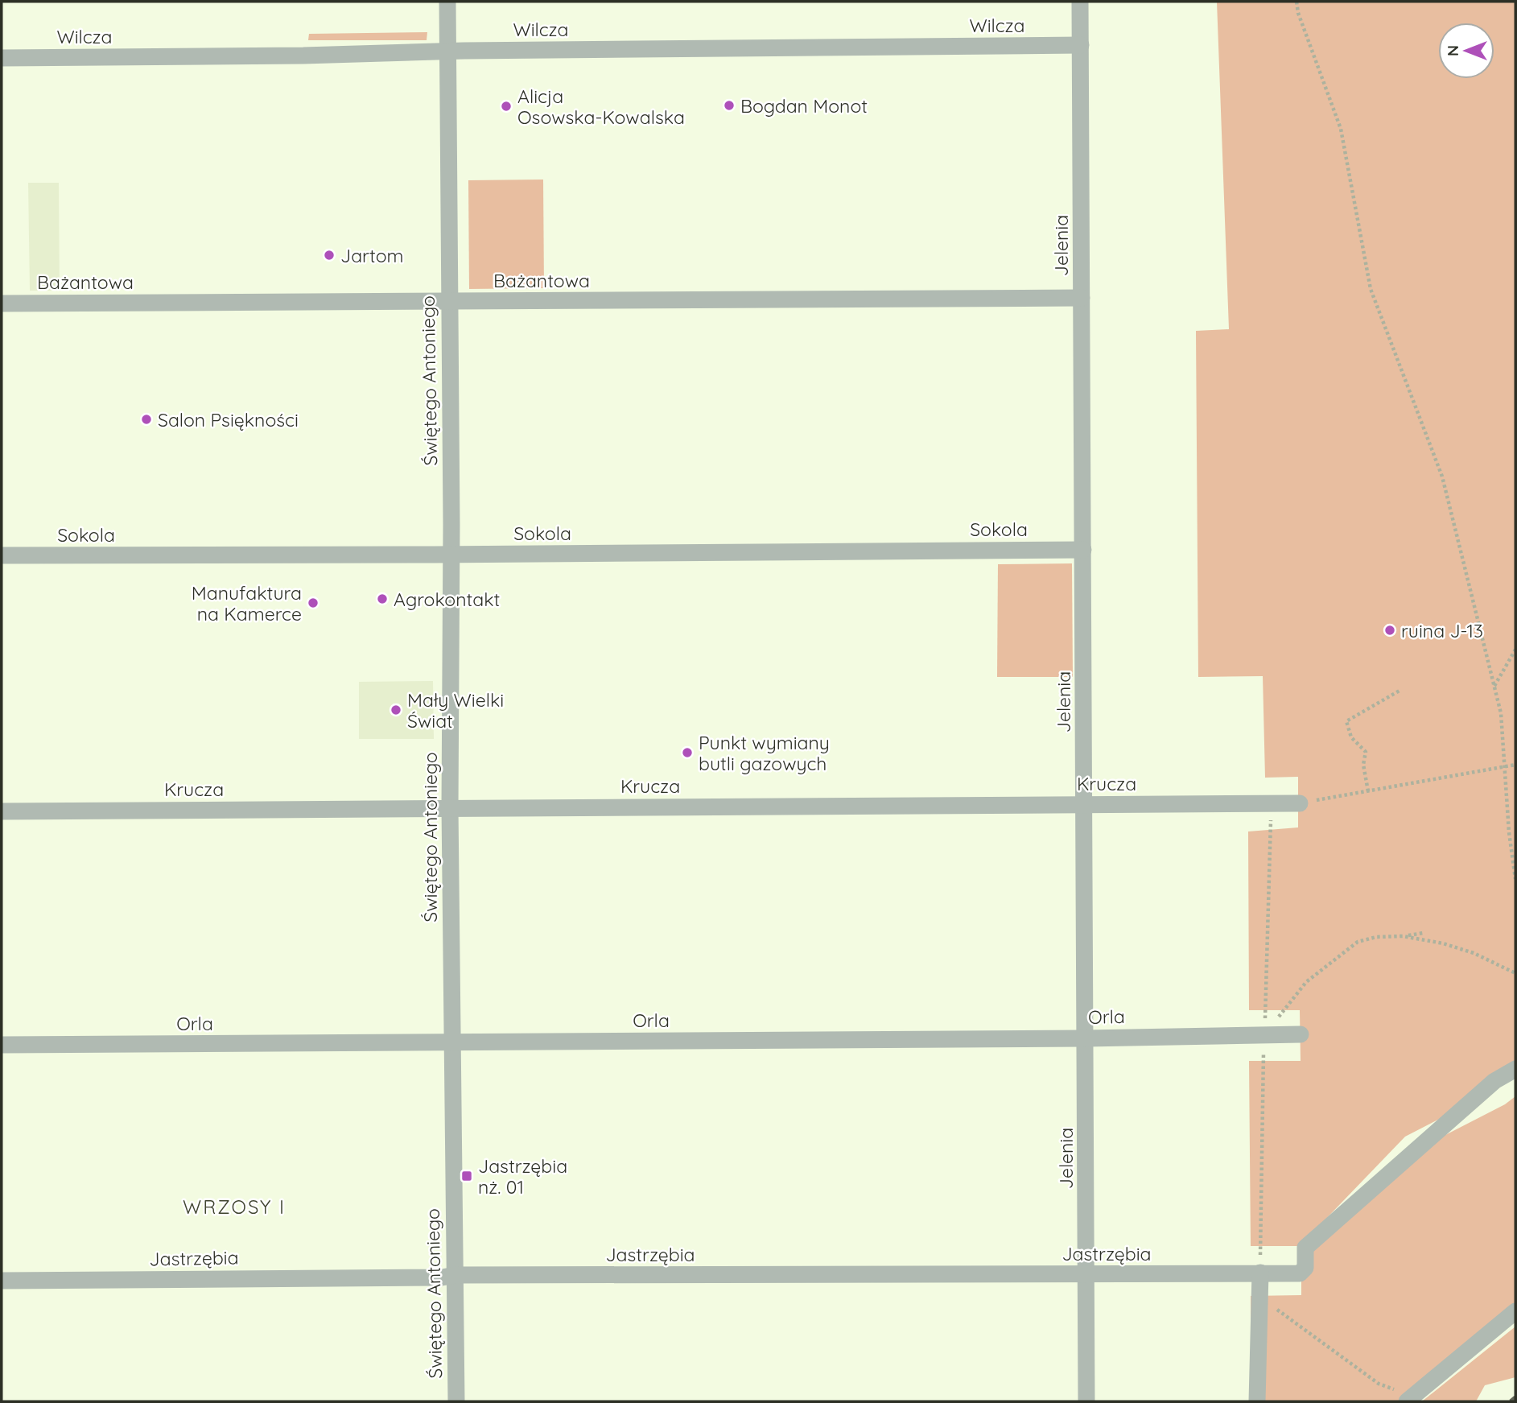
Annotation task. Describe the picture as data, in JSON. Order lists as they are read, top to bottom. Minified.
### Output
{"streets":{"street":["Wilcza","Jelenia","Bażantowa","Świętego Antoniego","Sokola","Krucza","Orla","Jastrzębia"]},"crossings":[["Wilcza","Jelenia"],["Wilcza","Świętego Antoniego"],["Jelenia","Bażantowa"],["Jelenia","Sokola"],["Jelenia","Krucza"],["Jelenia","Orla"],["Jelenia","Jastrzębia"],["Bażantowa","Świętego Antoniego"],["Świętego Antoniego","Sokola"],["Świętego Antoniego","Krucza"],["Świętego Antoniego","Orla"],["Świętego Antoniego","Jastrzębia"]],"districts":["WRZOSY I"],"places":{"other":["Bogdan Monot","Alicja Osowska-Kowalska","Jartom","Salon Psiękności","Agrokontakt","Manufaktura na Kamerce","ruina J-13","Mały Wielki Świat","Punkt wymiany butli gazowych"],"transit":["Jastrzębia nż. 01"]},"north":"left"}
